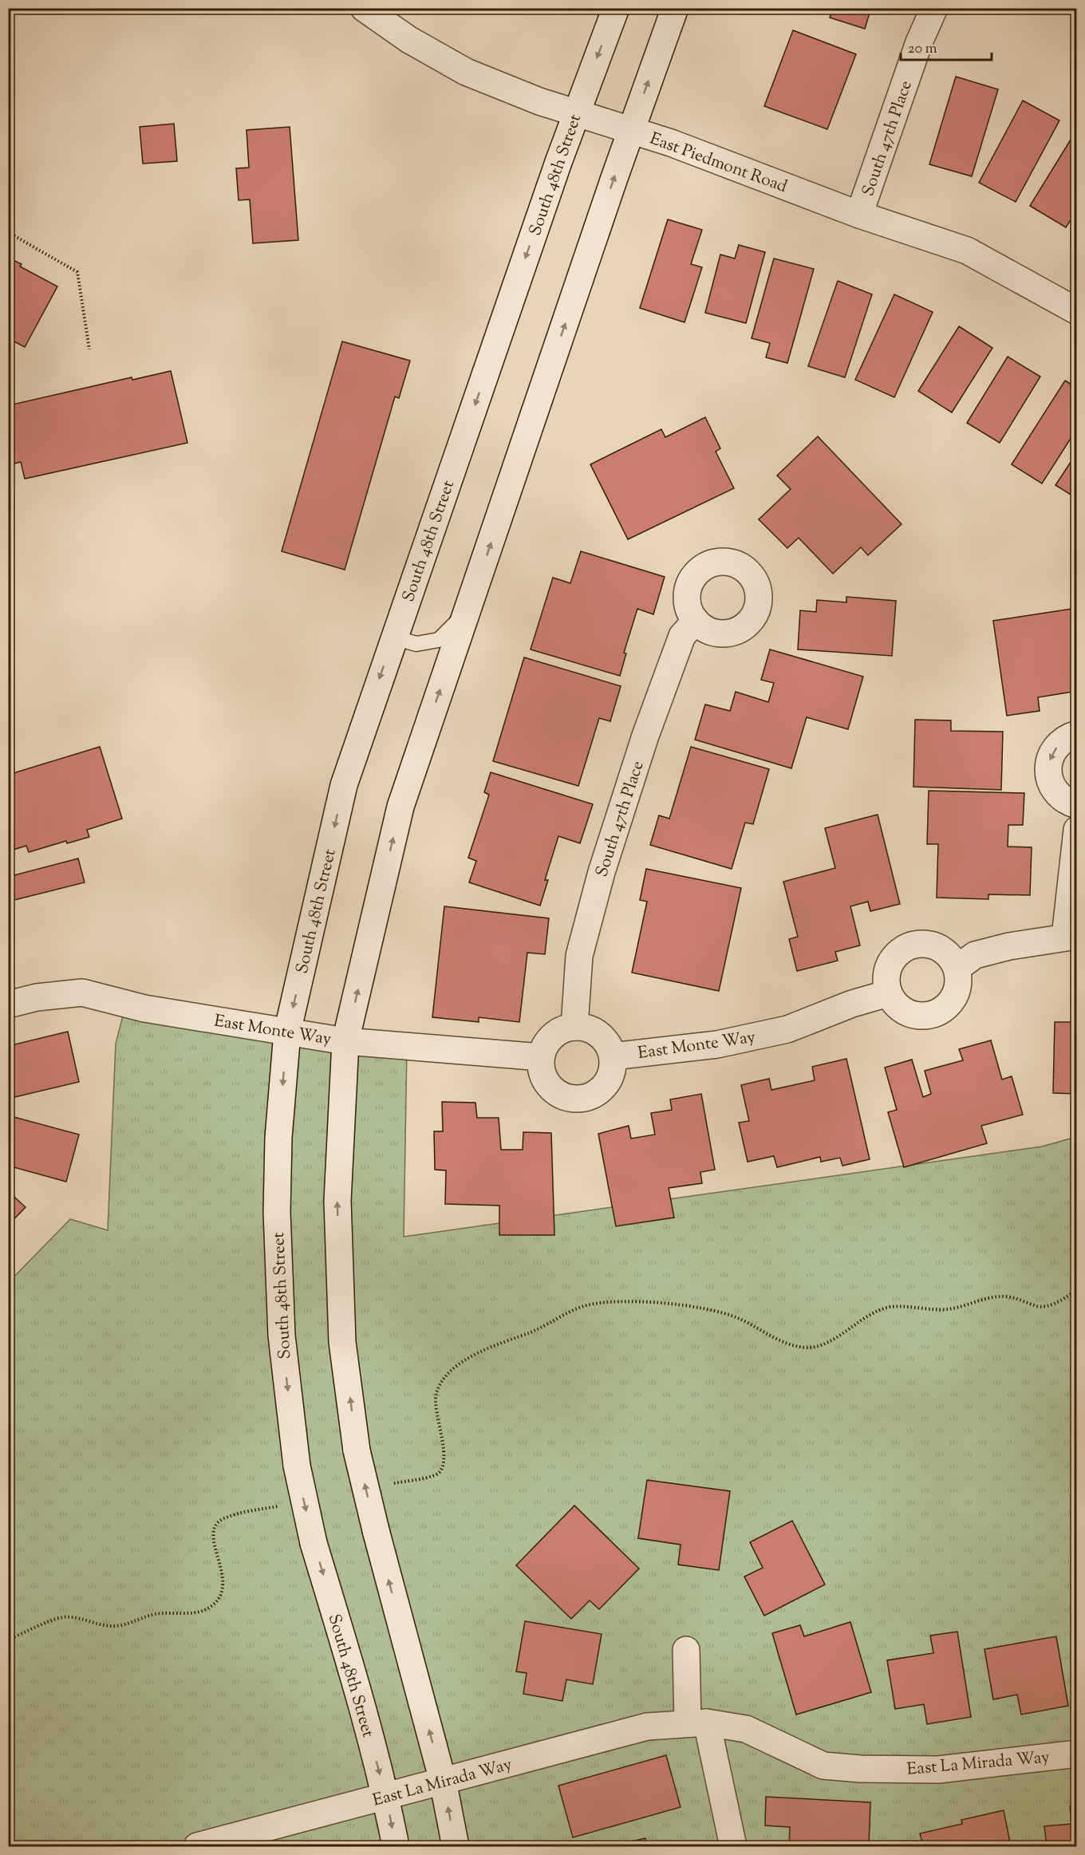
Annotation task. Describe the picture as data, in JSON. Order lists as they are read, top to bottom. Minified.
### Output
{"streets":{"street":["South 47th Place","East Piedmont Road","South 48th Street","East Monte Way","East La Mirada Way"]},"crossings":[["South 47th Place","East Piedmont Road"],["South 47th Place","East Monte Way"],["East Piedmont Road","South 48th Street"],["South 48th Street","East Monte Way"],["South 48th Street","East La Mirada Way"]],"scale_bar":"20 m"}
